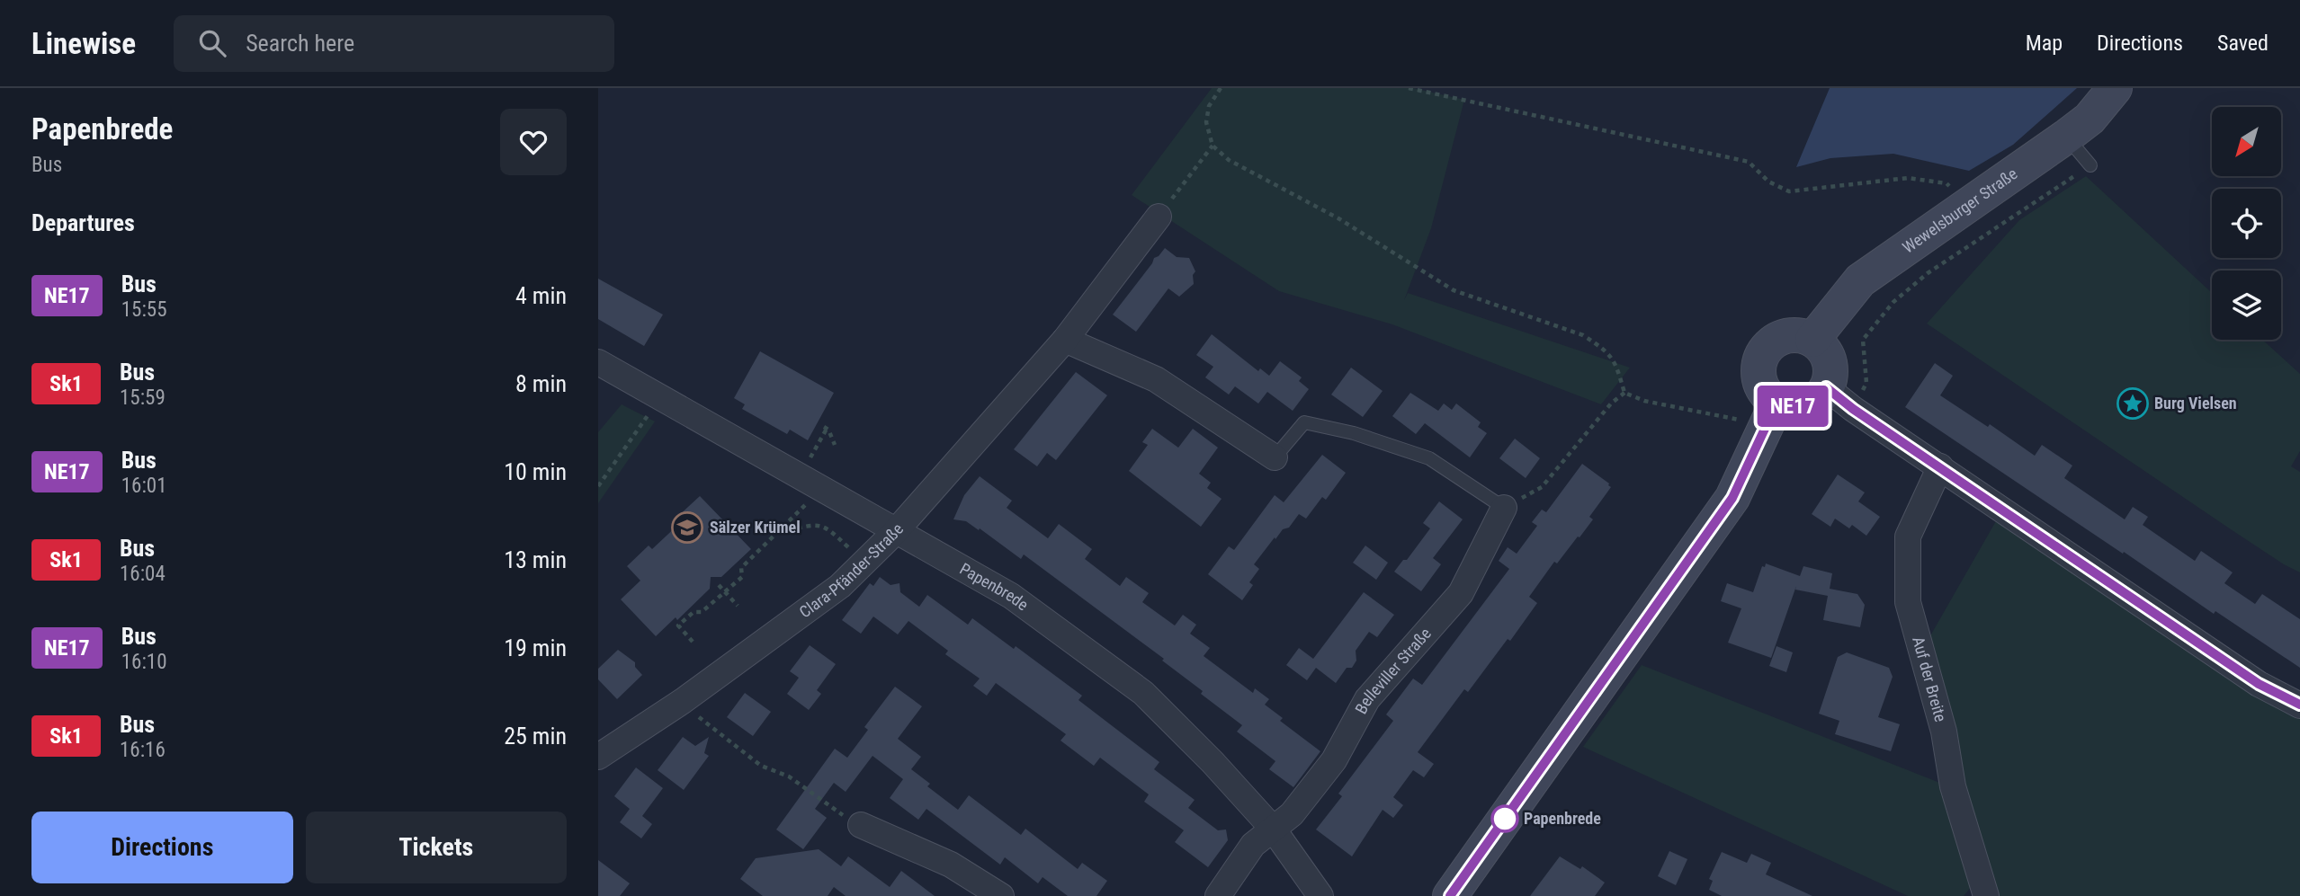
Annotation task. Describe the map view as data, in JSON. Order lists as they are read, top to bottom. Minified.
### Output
{"streets":{"main road":["Wewelsburger Straße"],"street":["Clara-Pfänder-Straße","Papenbrede","Belleviller Straße","Auf der Breite"]},"crossings":[["Clara-Pfänder-Straße","Papenbrede"],["Papenbrede","Belleviller Straße"]],"places":{"place":["Burg Vielsen"],"school or university":["Sälzer Krümel"],"other":["Papenbrede"]},"lines":["bus line NE17"],"north":"bottom left","page":{"header":"Linewise","search":"Search here","nav":["Map","Directions","Saved"],"heading":[["Papenbrede","Bus"],"Departures"],"on_map":"NE17","list":[{"mark":"NE17","name":"Bus","note":"15:55","value":"4 min"},{"mark":"Sk1","name":"Bus","note":"15:59","value":"8 min"},{"mark":"NE17","name":"Bus","note":"16:01","value":"10 min"},{"mark":"Sk1","name":"Bus","note":"16:04","value":"13 min"},{"mark":"NE17","name":"Bus","note":"16:10","value":"19 min"},{"mark":"Sk1","name":"Bus","note":"16:16","value":"25 min"}],"buttons":["Directions","Tickets"]}}
